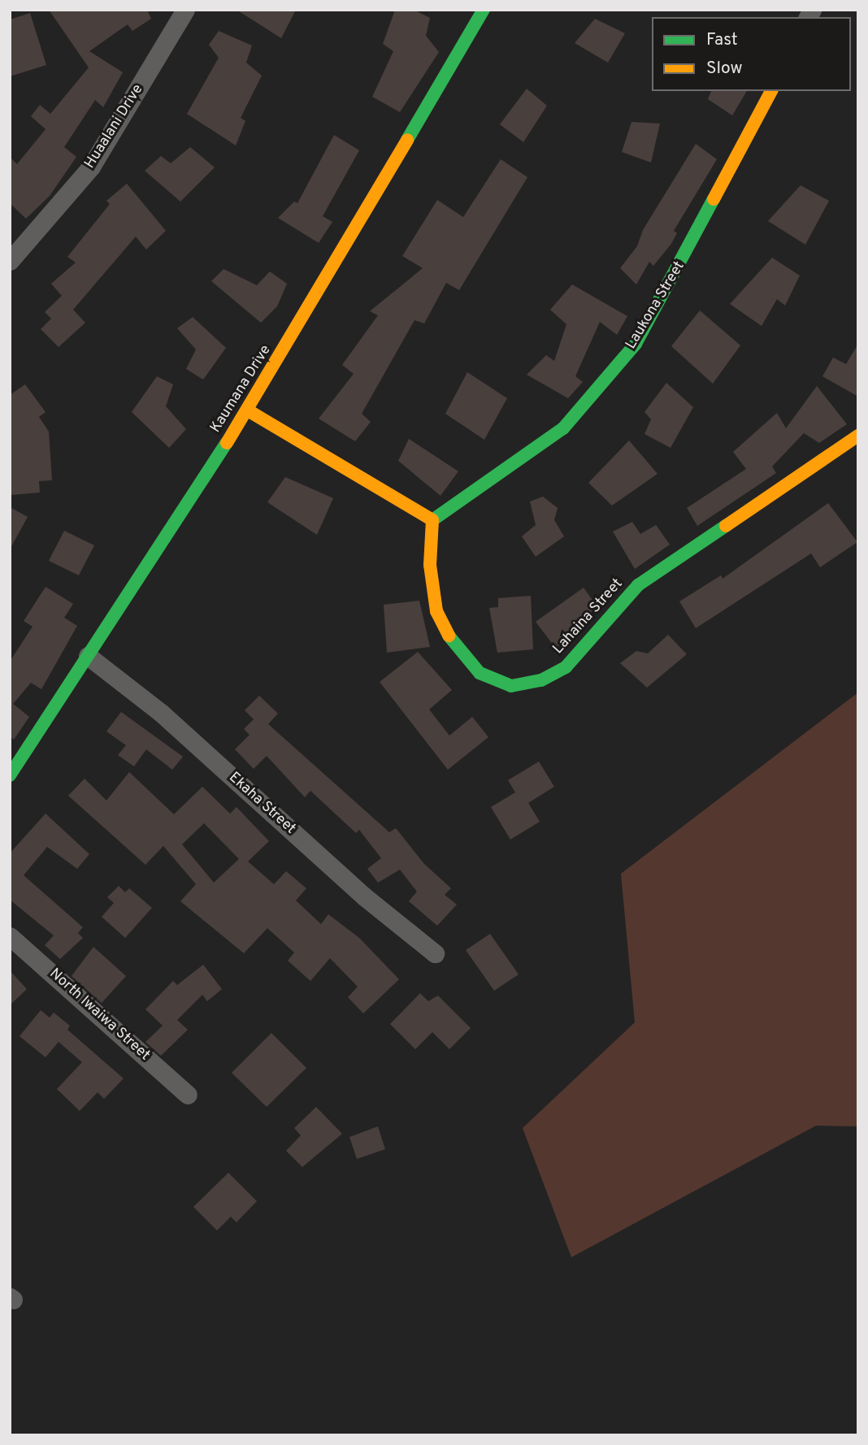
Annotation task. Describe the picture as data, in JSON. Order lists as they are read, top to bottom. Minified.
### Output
{"streets":{"street":["Huaalani Drive","Laukona Street","Kaumana Drive","Lahaina Street","Ekaha Street","North Iwaiwa Street"]},"crossings":[["Laukona Street","Lahaina Street"],["Kaumana Drive","Ekaha Street"]],"legend":["Fast","Slow"]}
